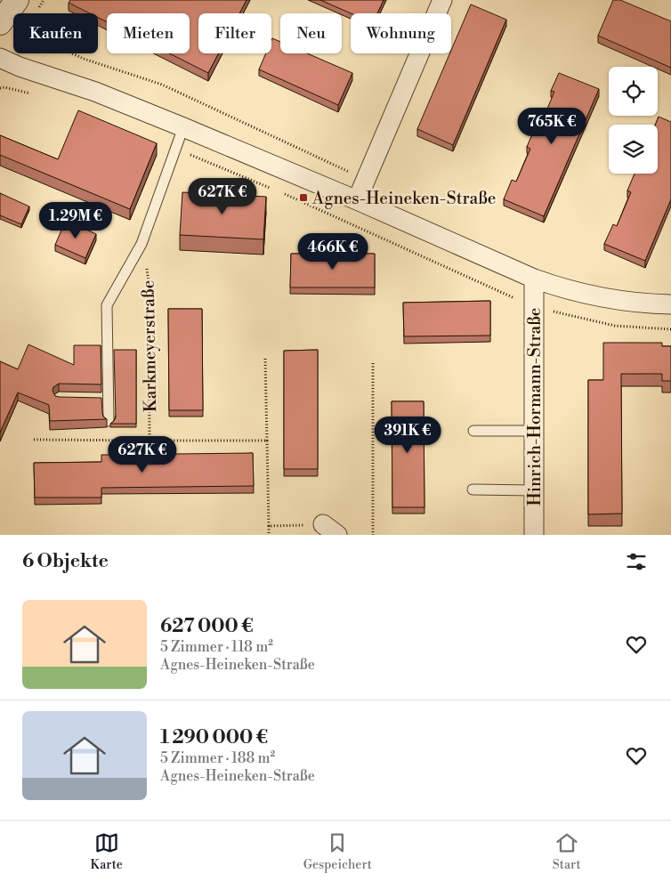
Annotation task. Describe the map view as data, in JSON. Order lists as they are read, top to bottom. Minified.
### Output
{"streets":{"street":["Hinrich-Hormann-Straße"],"path":["Karkmeyerstraße"]},"places":{"transit":["Agnes-Heineken-Straße"]},"page":{"chip":["Kaufen","Mieten","Filter","Neu","Wohnung"],"price":["765K €","627K €","1.29M €","466K €","391K €","627K €"],"heading":"6 Objekte","list":[{"name":"627 000 €","note":"5 Zimmer · 118 m² · Agnes-Heineken-Straße"},{"name":"1 290 000 €","note":"5 Zimmer · 188 m² · Agnes-Heineken-Straße"}],"tabs":["Karte","Gespeichert","Start"]}}
